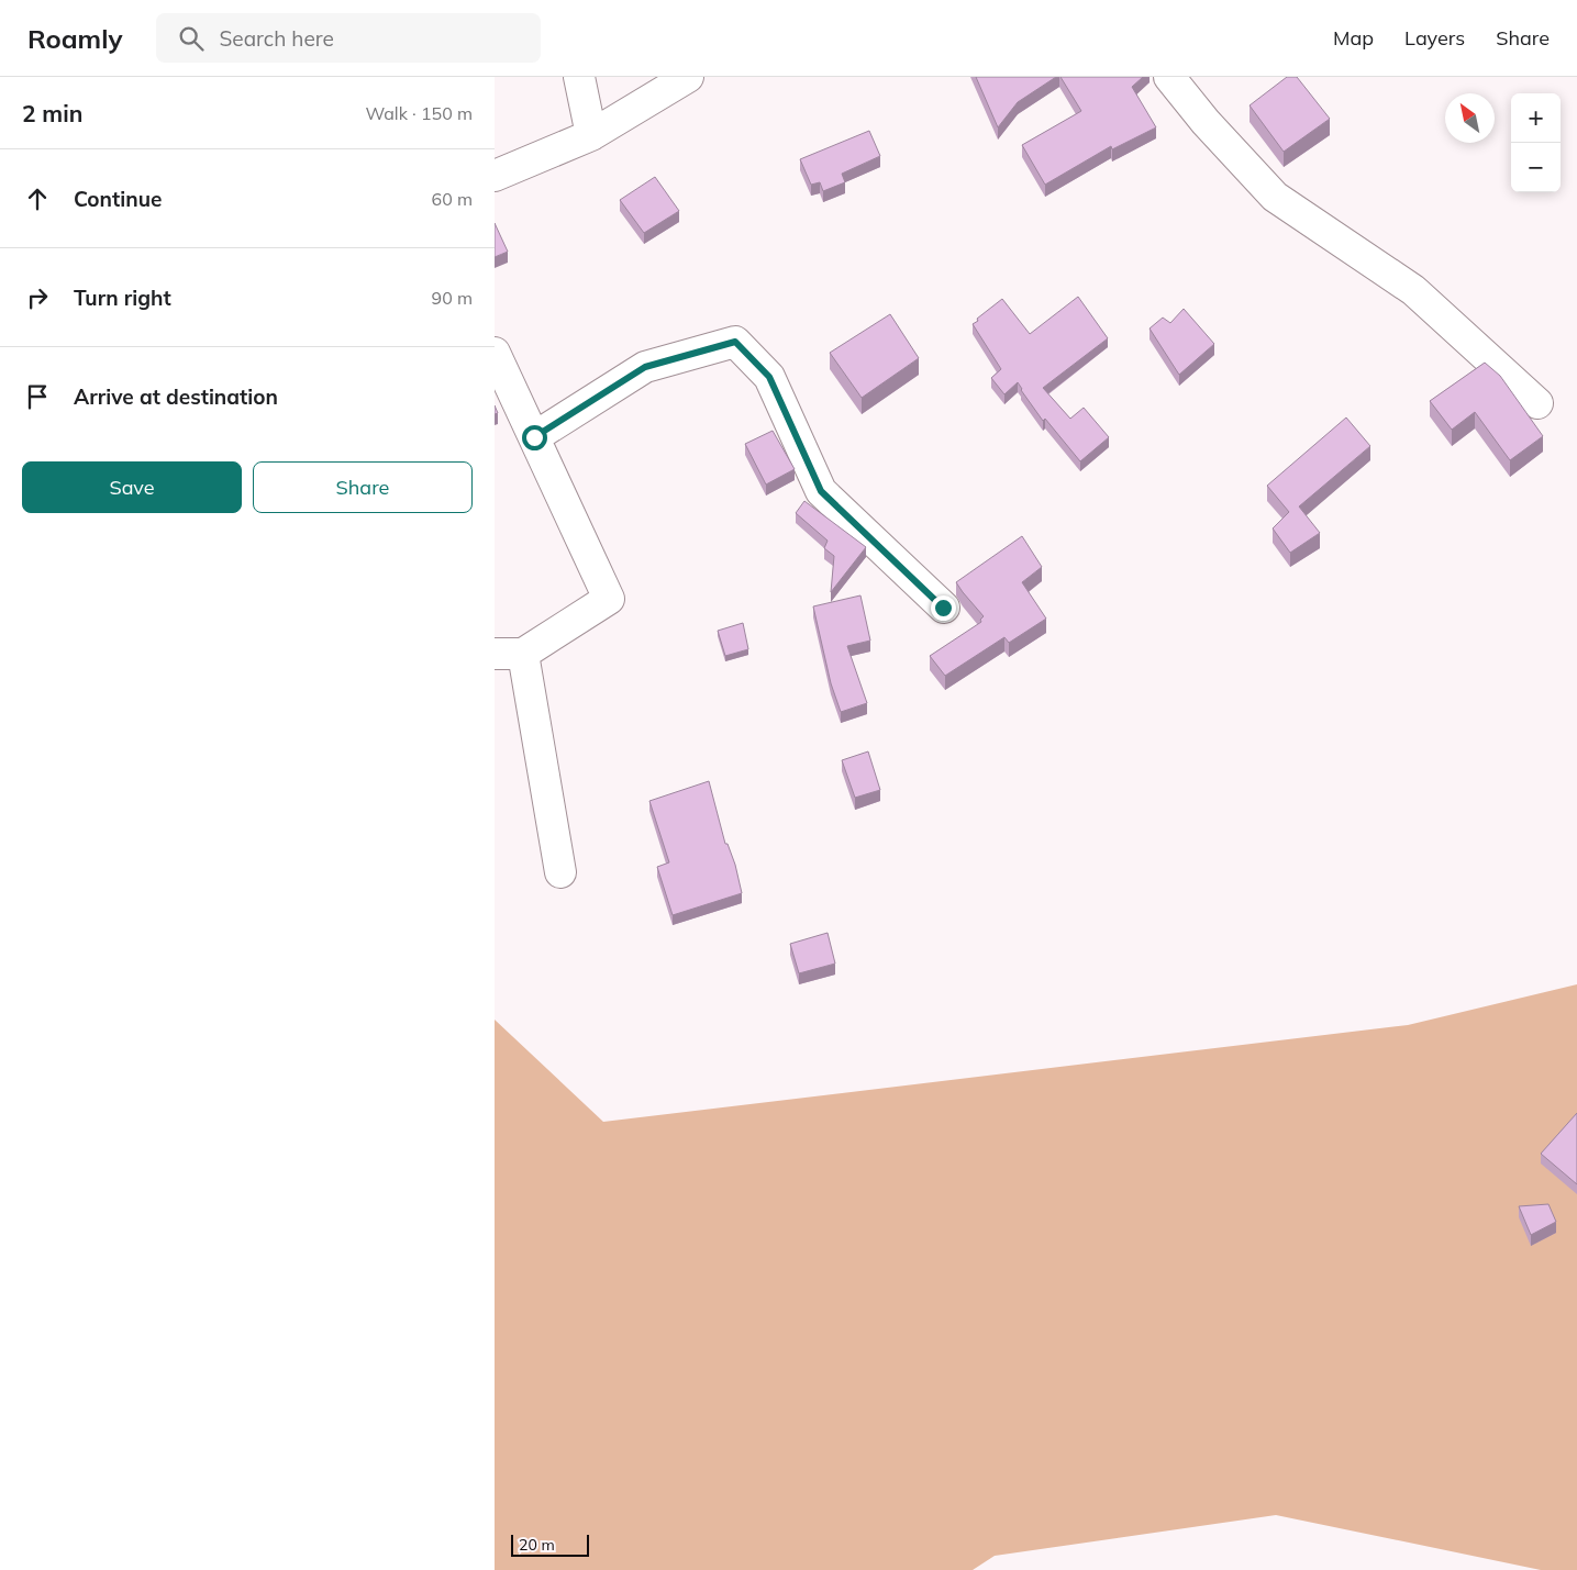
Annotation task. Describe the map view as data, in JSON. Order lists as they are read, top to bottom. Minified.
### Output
{"scale_bar":"20 m","north":"top left","page":{"header":"Roamly","search":"Search here","nav":["Map","Layers","Share"],"heading":["2 min","Walk · 150 m"],"map_buttons":["+","−"],"list":[["Continue","60 m"],["Turn right","90 m"],"Arrive at destination"],"buttons":["Save","Share"],"scale":"20 m"}}
